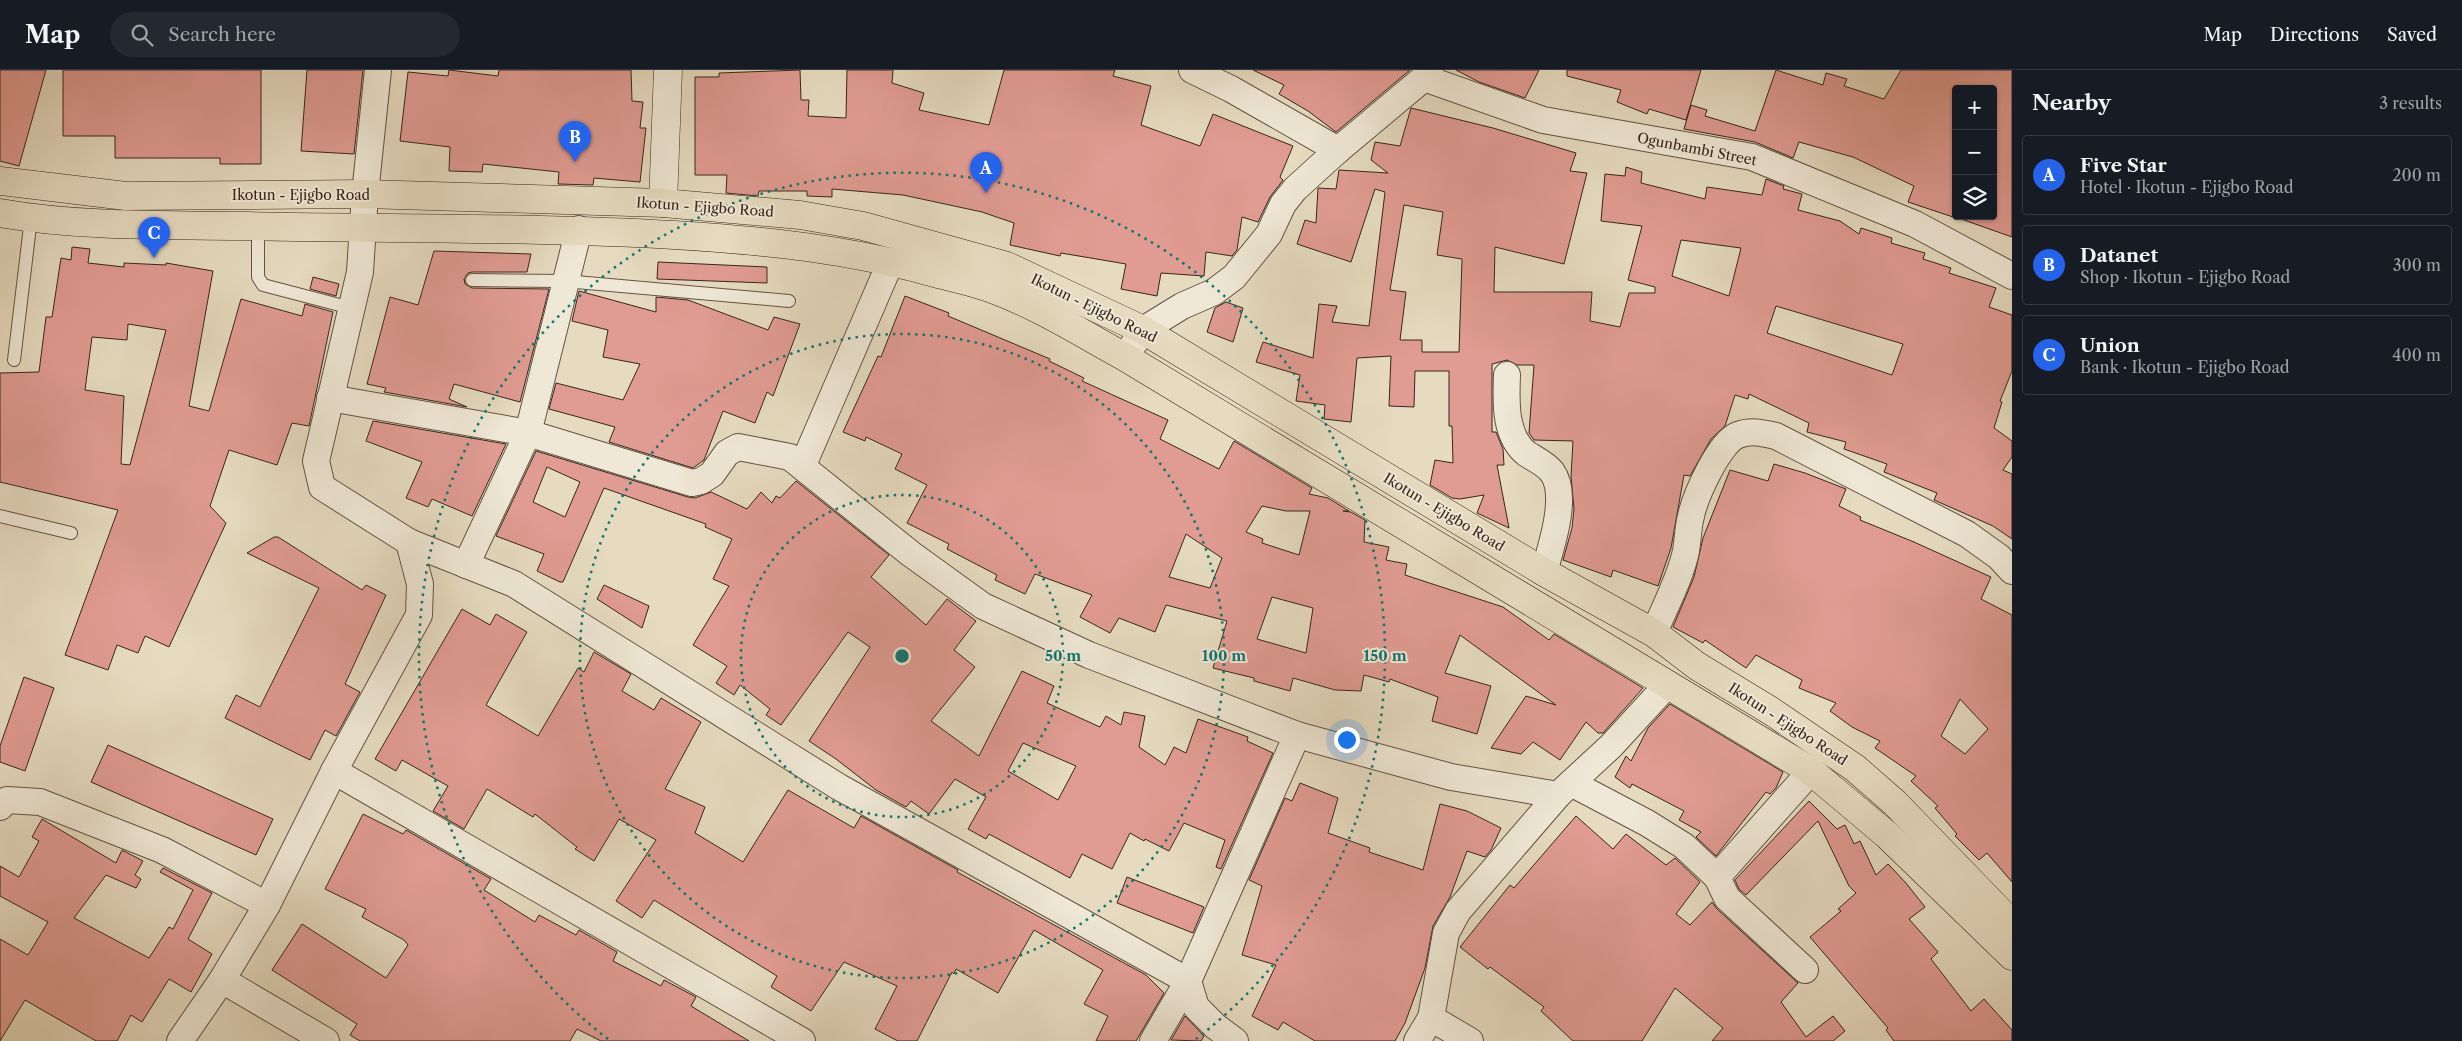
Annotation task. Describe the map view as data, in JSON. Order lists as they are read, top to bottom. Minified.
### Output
{"streets":{"main road":["Ikotun - Ejigbo Road"],"street":["Ogunbambi Street"]},"page":{"header":"Map","search":"Search here","nav":["Map","Directions","Saved"],"heading":["Nearby","3 results"],"map_buttons":["+","−"],"pins":["B","A","C"],"list":[{"mark":"A","name":"Five Star","note":"Hotel · Ikotun - Ejigbo Road","value":"200 m"},{"mark":"B","name":"Datanet","note":"Shop · Ikotun - Ejigbo Road","value":"300 m"},{"mark":"C","name":"Union","note":"Bank · Ikotun - Ejigbo Road","value":"400 m"}]},"rings":["50 m","100 m","150 m"]}
